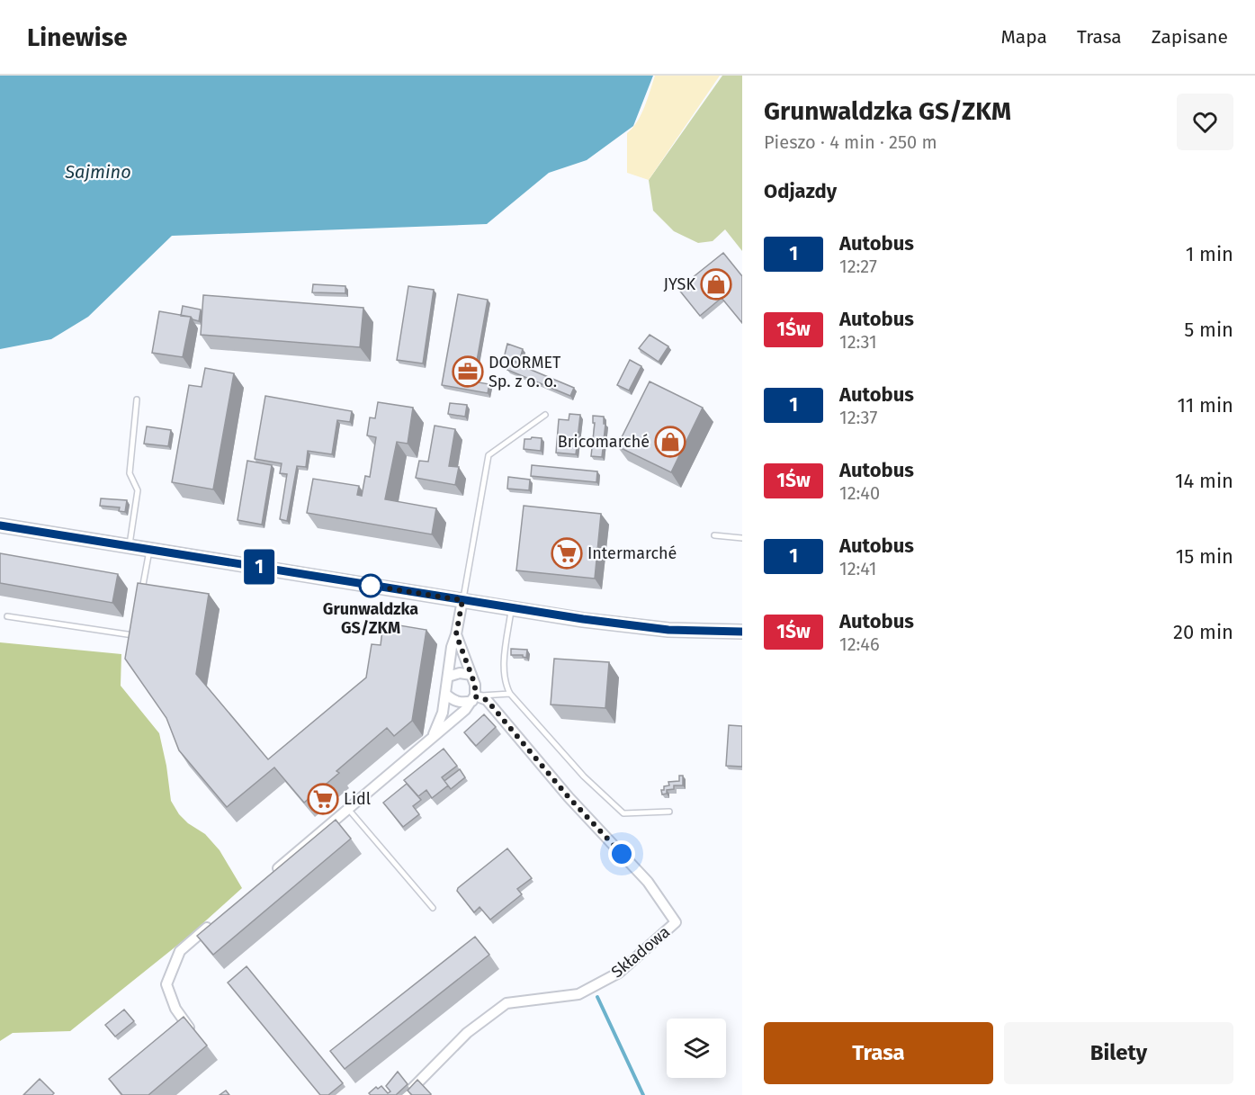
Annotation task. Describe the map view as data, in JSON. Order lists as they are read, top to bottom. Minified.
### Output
{"streets":{"street":["Składowa"]},"water":["Sajmino"],"places":{"shop":["JYSK","Bricomarché"],"office":["DOORMET Sp. z o. o."],"supermarket":["Intermarché","Lidl"],"other":["Grunwaldzka GS/ZKM"]},"lines":["bus line 1"],"page":{"header":"Linewise","nav":["Mapa","Trasa","Zapisane"],"on_map":"1","heading":[["Grunwaldzka GS/ZKM","Pieszo · 4 min · 250 m"],"Odjazdy"],"list":[{"mark":"1","name":"Autobus","note":"12:27","value":"1 min"},{"mark":"1Św","name":"Autobus","note":"12:31","value":"5 min"},{"mark":"1","name":"Autobus","note":"12:37","value":"11 min"},{"mark":"1Św","name":"Autobus","note":"12:40","value":"14 min"},{"mark":"1","name":"Autobus","note":"12:41","value":"15 min"},{"mark":"1Św","name":"Autobus","note":"12:46","value":"20 min"}],"buttons":["Trasa","Bilety"]}}
